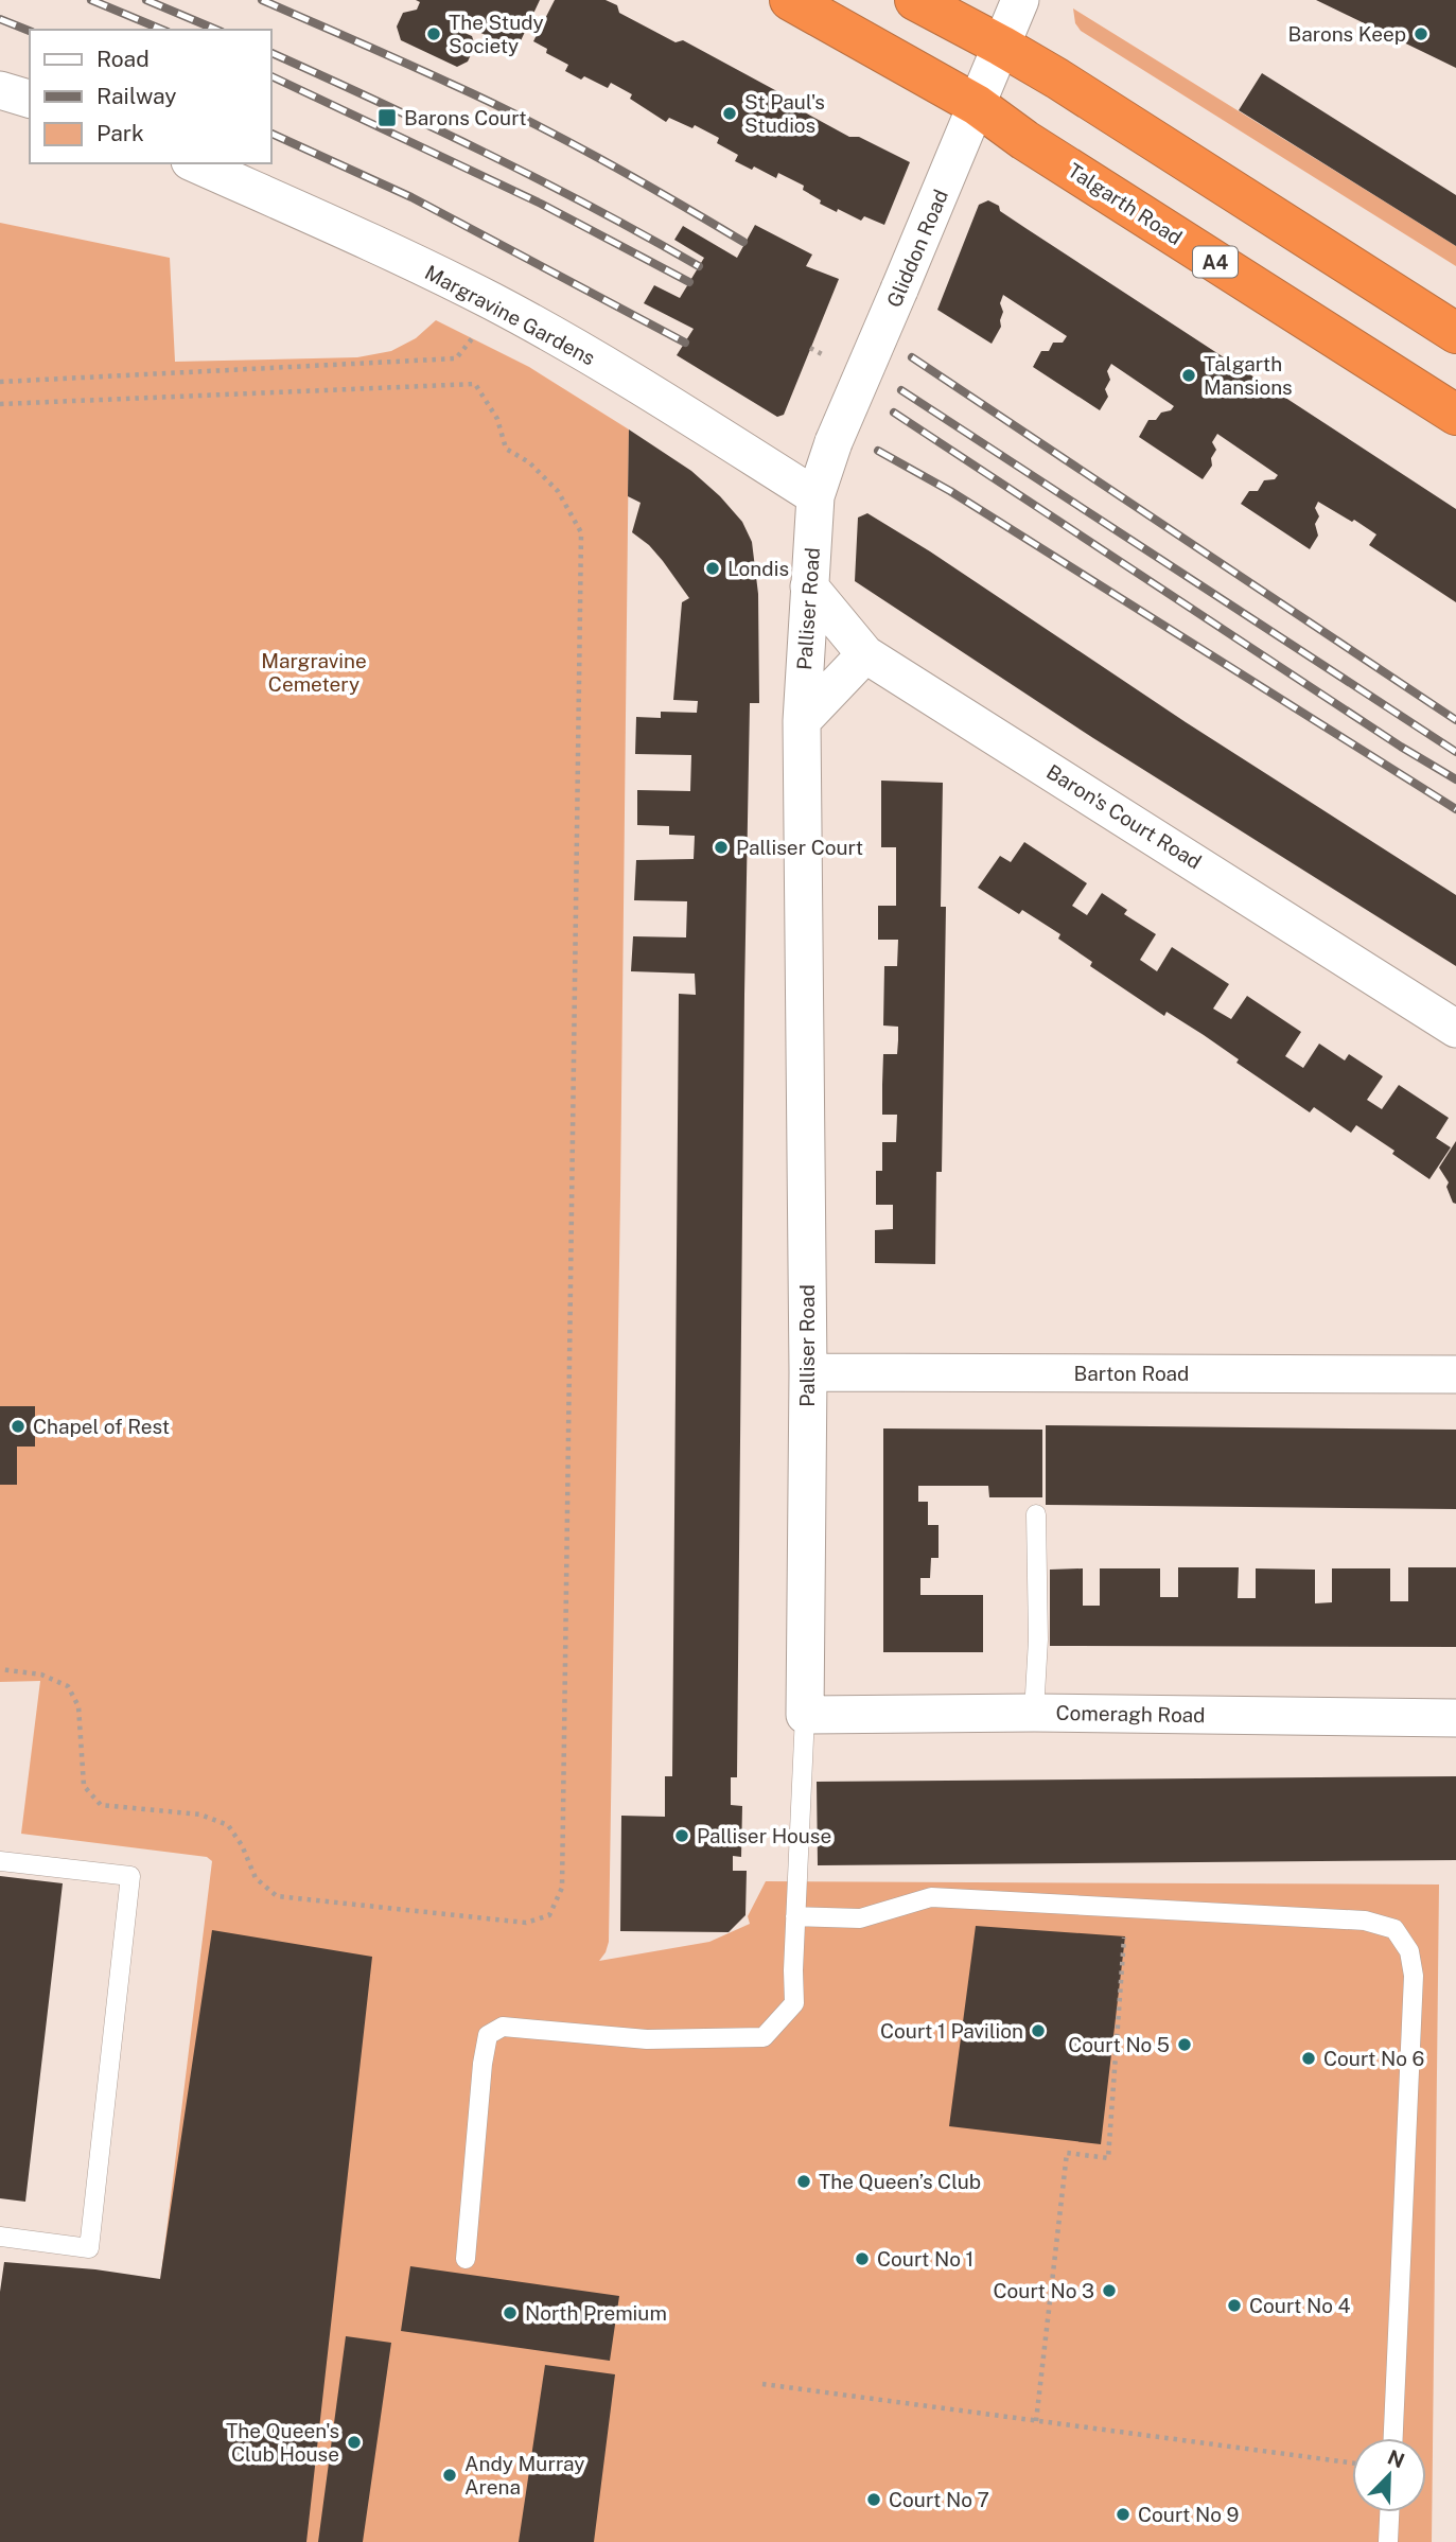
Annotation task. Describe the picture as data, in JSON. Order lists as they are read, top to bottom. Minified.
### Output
{"streets":{"highway":["Talgarth Road","A4"],"street":["Gliddon Road","Margravine Gardens","Palliser Road","Baron's Court Road","Barton Road","Comeragh Road"]},"crossings":[["Talgarth Road","Gliddon Road"],["Gliddon Road","Margravine Gardens"],["Gliddon Road","Palliser Road"],["Margravine Gardens","Palliser Road"],["Palliser Road","Baron's Court Road"],["Palliser Road","Barton Road"],["Palliser Road","Comeragh Road"]],"parks":["Margravine Cemetery"],"places":{"other":["The Study Society","Barons Keep","St Paul's Studios","Talgarth Mansions","Londis","Palliser Court","Chapel of Rest","Palliser House","Court 1 Pavilion","Court No 5","Court No 6","The Queen’s Club","Court No 1","Court No 3","Court No 4","North Premium","The Queen's Club House","Andy Murray Arena","Court No 7","Court No 9"],"transit":["Barons Court"]},"legend":["Road","Railway","Park"],"north":"top right"}
